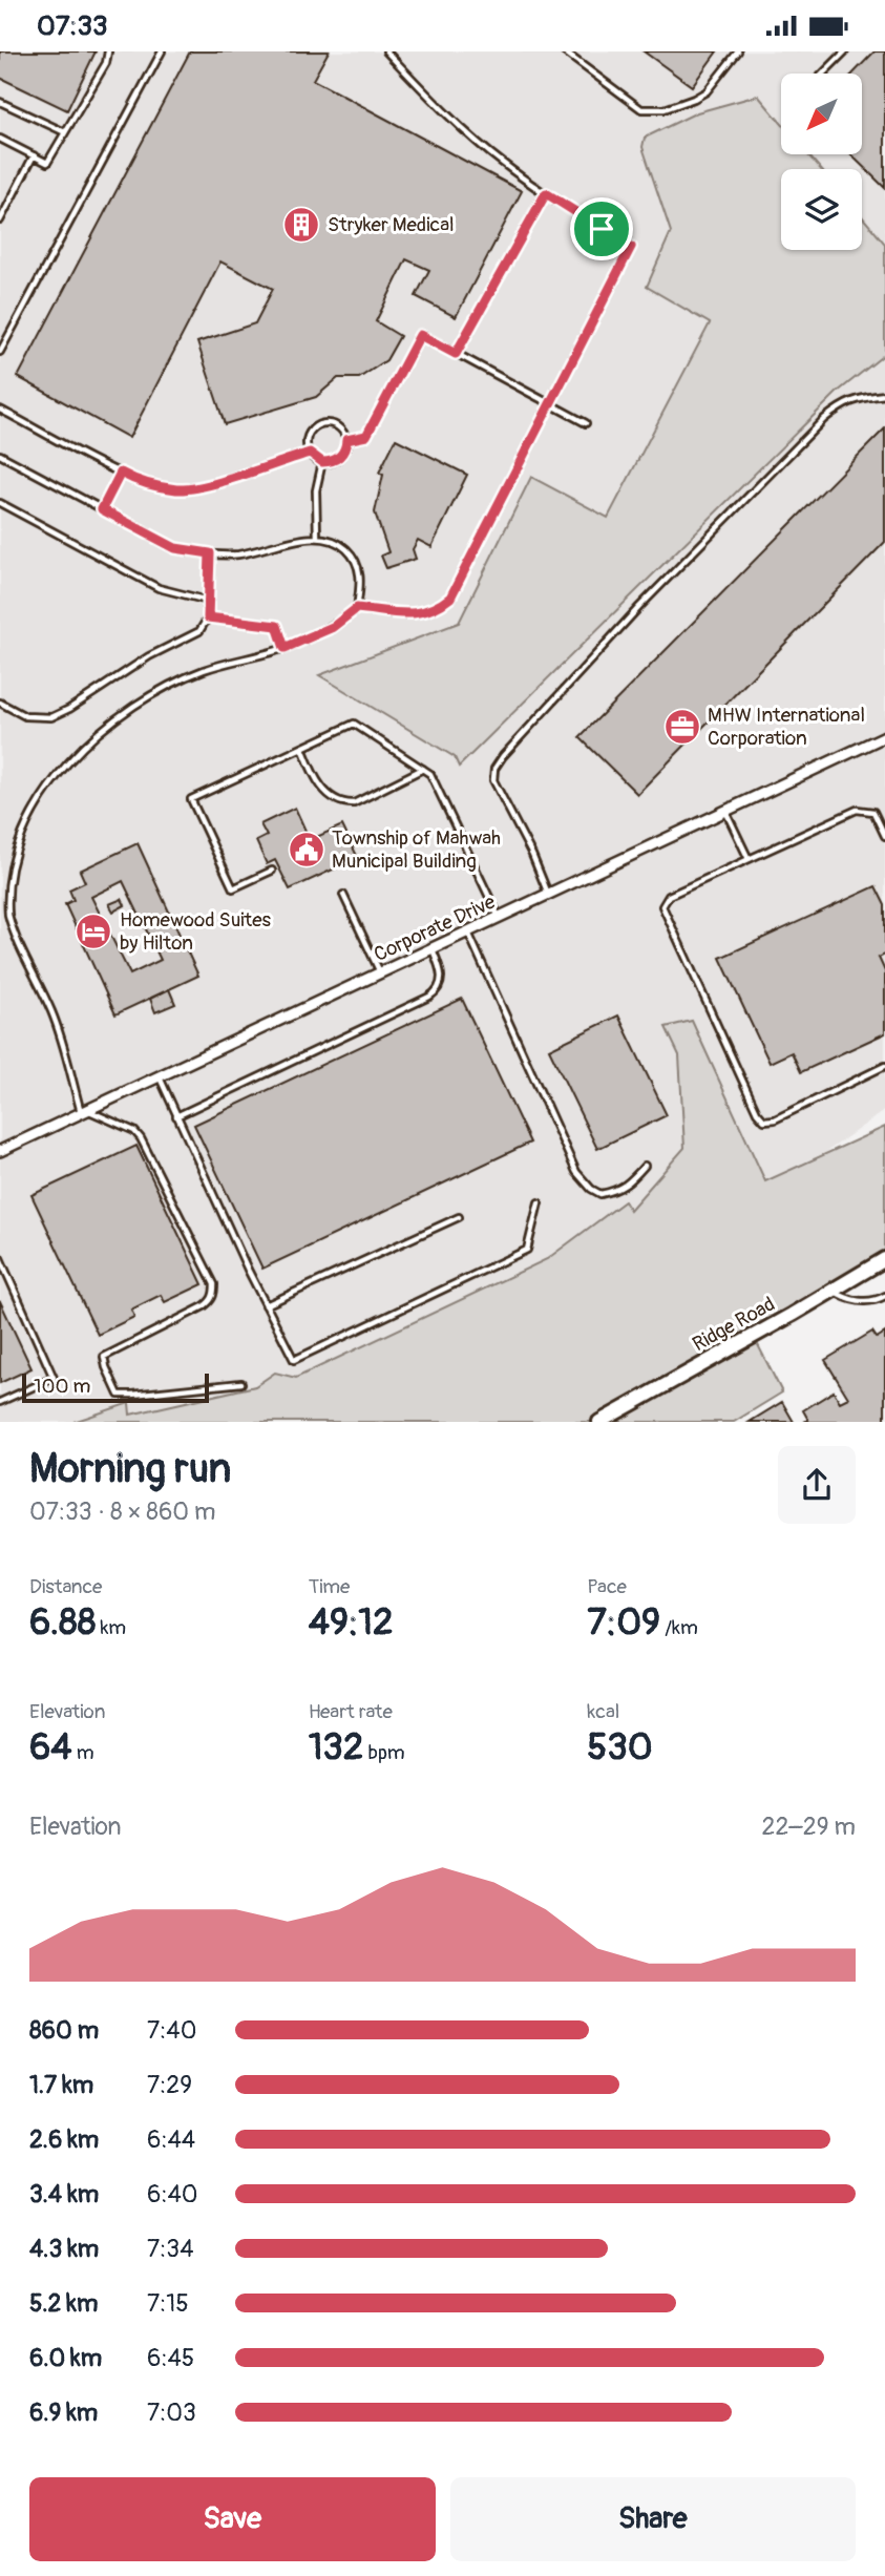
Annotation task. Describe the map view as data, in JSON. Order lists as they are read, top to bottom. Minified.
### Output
{"streets":{"street":["Corporate Drive","Ridge Road"]},"places":{"building":["Stryker Medical"],"office":["MHW International Corporation"],"public building":["Township of Mahwah Municipal Building"],"hotel":["Homewood Suites by Hilton"]},"scale_bar":"100 m","north":"bottom left","page":{"status":"07:33","scale":"100 m","heading":["Morning run","07:33 · 8 × 860 m"],"stats":[["Distance","6.88 km"],["Time","49:12"],["Pace","7:09 /km"],["Elevation","64 m"],["Heart rate","132 bpm"],["kcal","530"]],"chart":["Elevation","22–29 m"],"list":[{"name":"860 m","note":"7:40"},{"name":"1.7 km","note":"7:29"},{"name":"2.6 km","note":"6:44"},{"name":"3.4 km","note":"6:40"},{"name":"4.3 km","note":"7:34"},{"name":"5.2 km","note":"7:15"},{"name":"6.0 km","note":"6:45"},{"name":"6.9 km","note":"7:03"}],"buttons":["Save","Share"]}}
